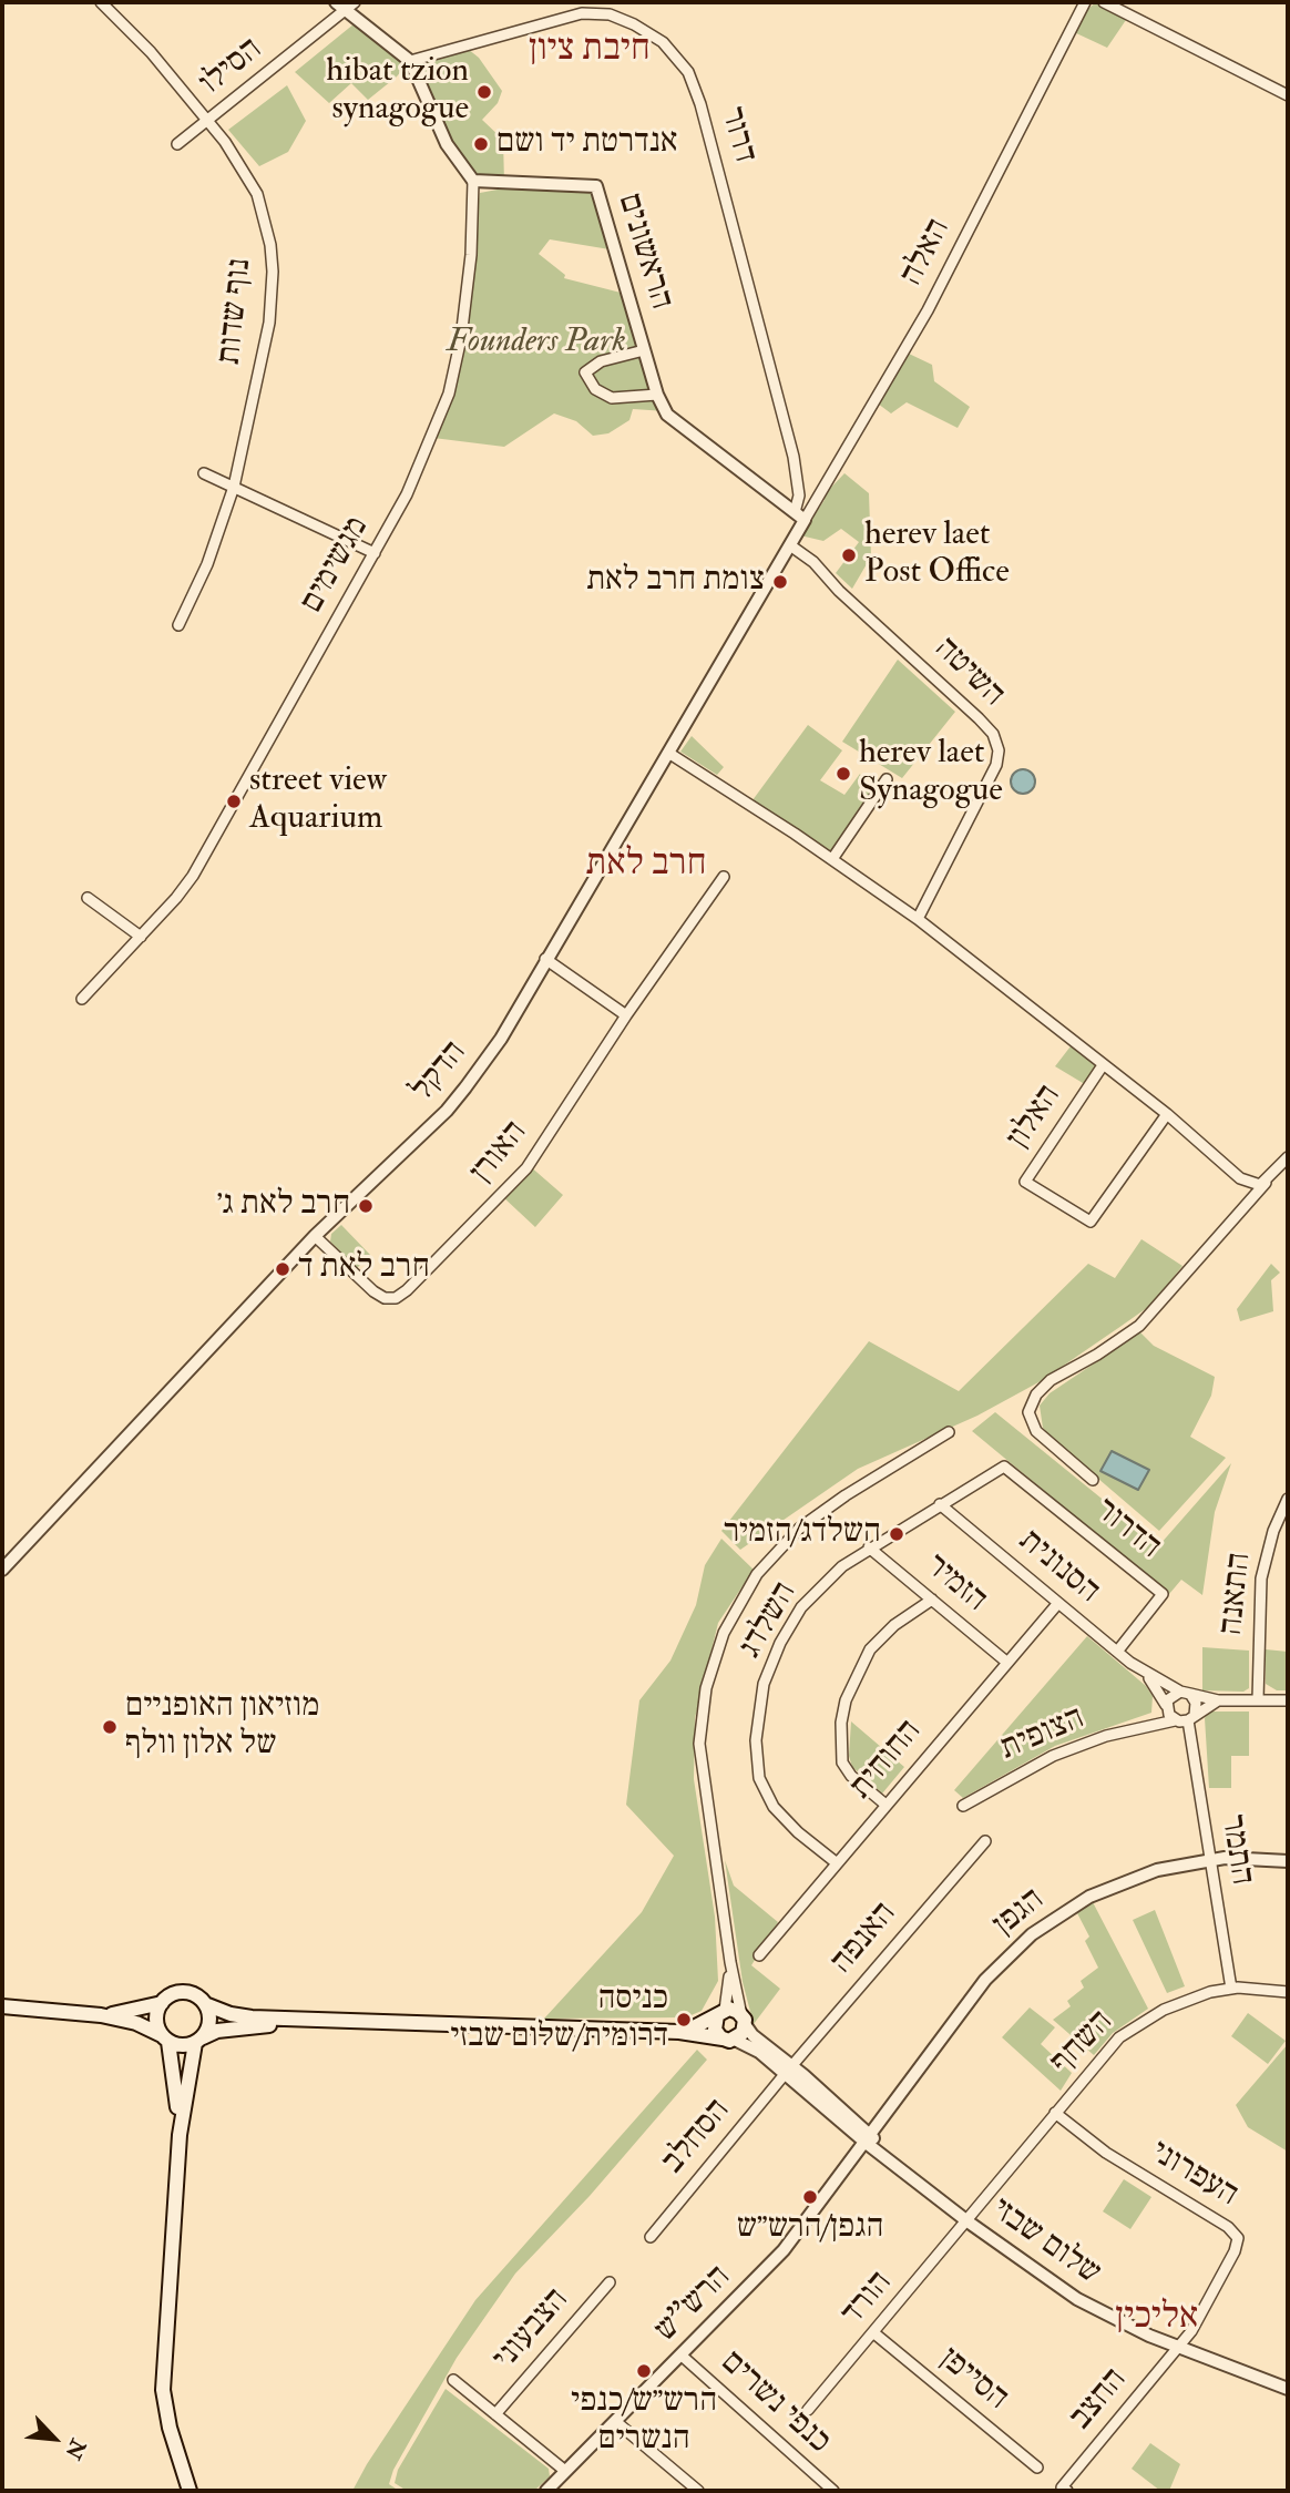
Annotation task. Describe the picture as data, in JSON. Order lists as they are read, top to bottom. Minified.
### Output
{"streets":{"street":["הסילו","דרור","הראשונים","האלה","נוף שדות","מגשימים","השיטה","הדקל","האלון","האורן","הדרור","הסנונית","הזמיר","התאנה","השלדג","הצופית","החוחית","התמר","הגפן","האנפה","השחף","הסחלב","העפרוני","שלום שבזי","הורד","הרש''ש","הצבעוני","הסייפן","החצב","כנפי נשרים"]},"crossings":[["הסילו","נוף שדות"],["דרור","הראשונים"],["דרור","האלה"],["דרור","הדקל"],["הראשונים","האלה"],["הראשונים","מגשימים"],["הראשונים","הדקל"],["האלה","הדקל"],["השיטה","הדקל"],["הדקל","האורן"],["הדרור","הסנונית"],["הדרור","השלדג"],["הסנונית","השלדג"],["הסנונית","הצופית"],["הסנונית","החוחית"],["הסנונית","התמר"],["הזמיר","השלדג"],["הזמיר","החוחית"],["השלדג","החוחית"],["הצופית","התמר"],["התמר","הגפן"],["התמר","השחף"],["הגפן","שלום שבזי"],["הגפן","הרש''ש"],["האנפה","הסחלב"],["האנפה","שלום שבזי"],["השחף","העפרוני"],["השחף","שלום שבזי"],["השחף","הורד"],["הסחלב","שלום שבזי"],["העפרוני","שלום שבזי"],["העפרוני","החצב"],["שלום שבזי","הורד"],["שלום שבזי","הרש''ש"],["שלום שבזי","החצב"],["הורד","הסייפן"],["הרש''ש","הצבעוני"],["הרש''ש","כנפי נשרים"]],"districts":["חיבת ציון","חרב לאת","אליכין"],"parks":["Founders Park"],"places":["hibat tzion synagogue","אנדרטת יד ושם","herev laet Post Office","צומת חרב לאת","herev laet Synagogue","street view Aquarium","חרב לאת ג׳","חרב לאת ד","השלדג/הזמיר","מוזיאון האופניים של אלון וולף","כניסה דרומית/שלום שבזי","הגפן/הרש״ש","הרש״ש/כנפי הנשרים"],"north":"bottom right"}
